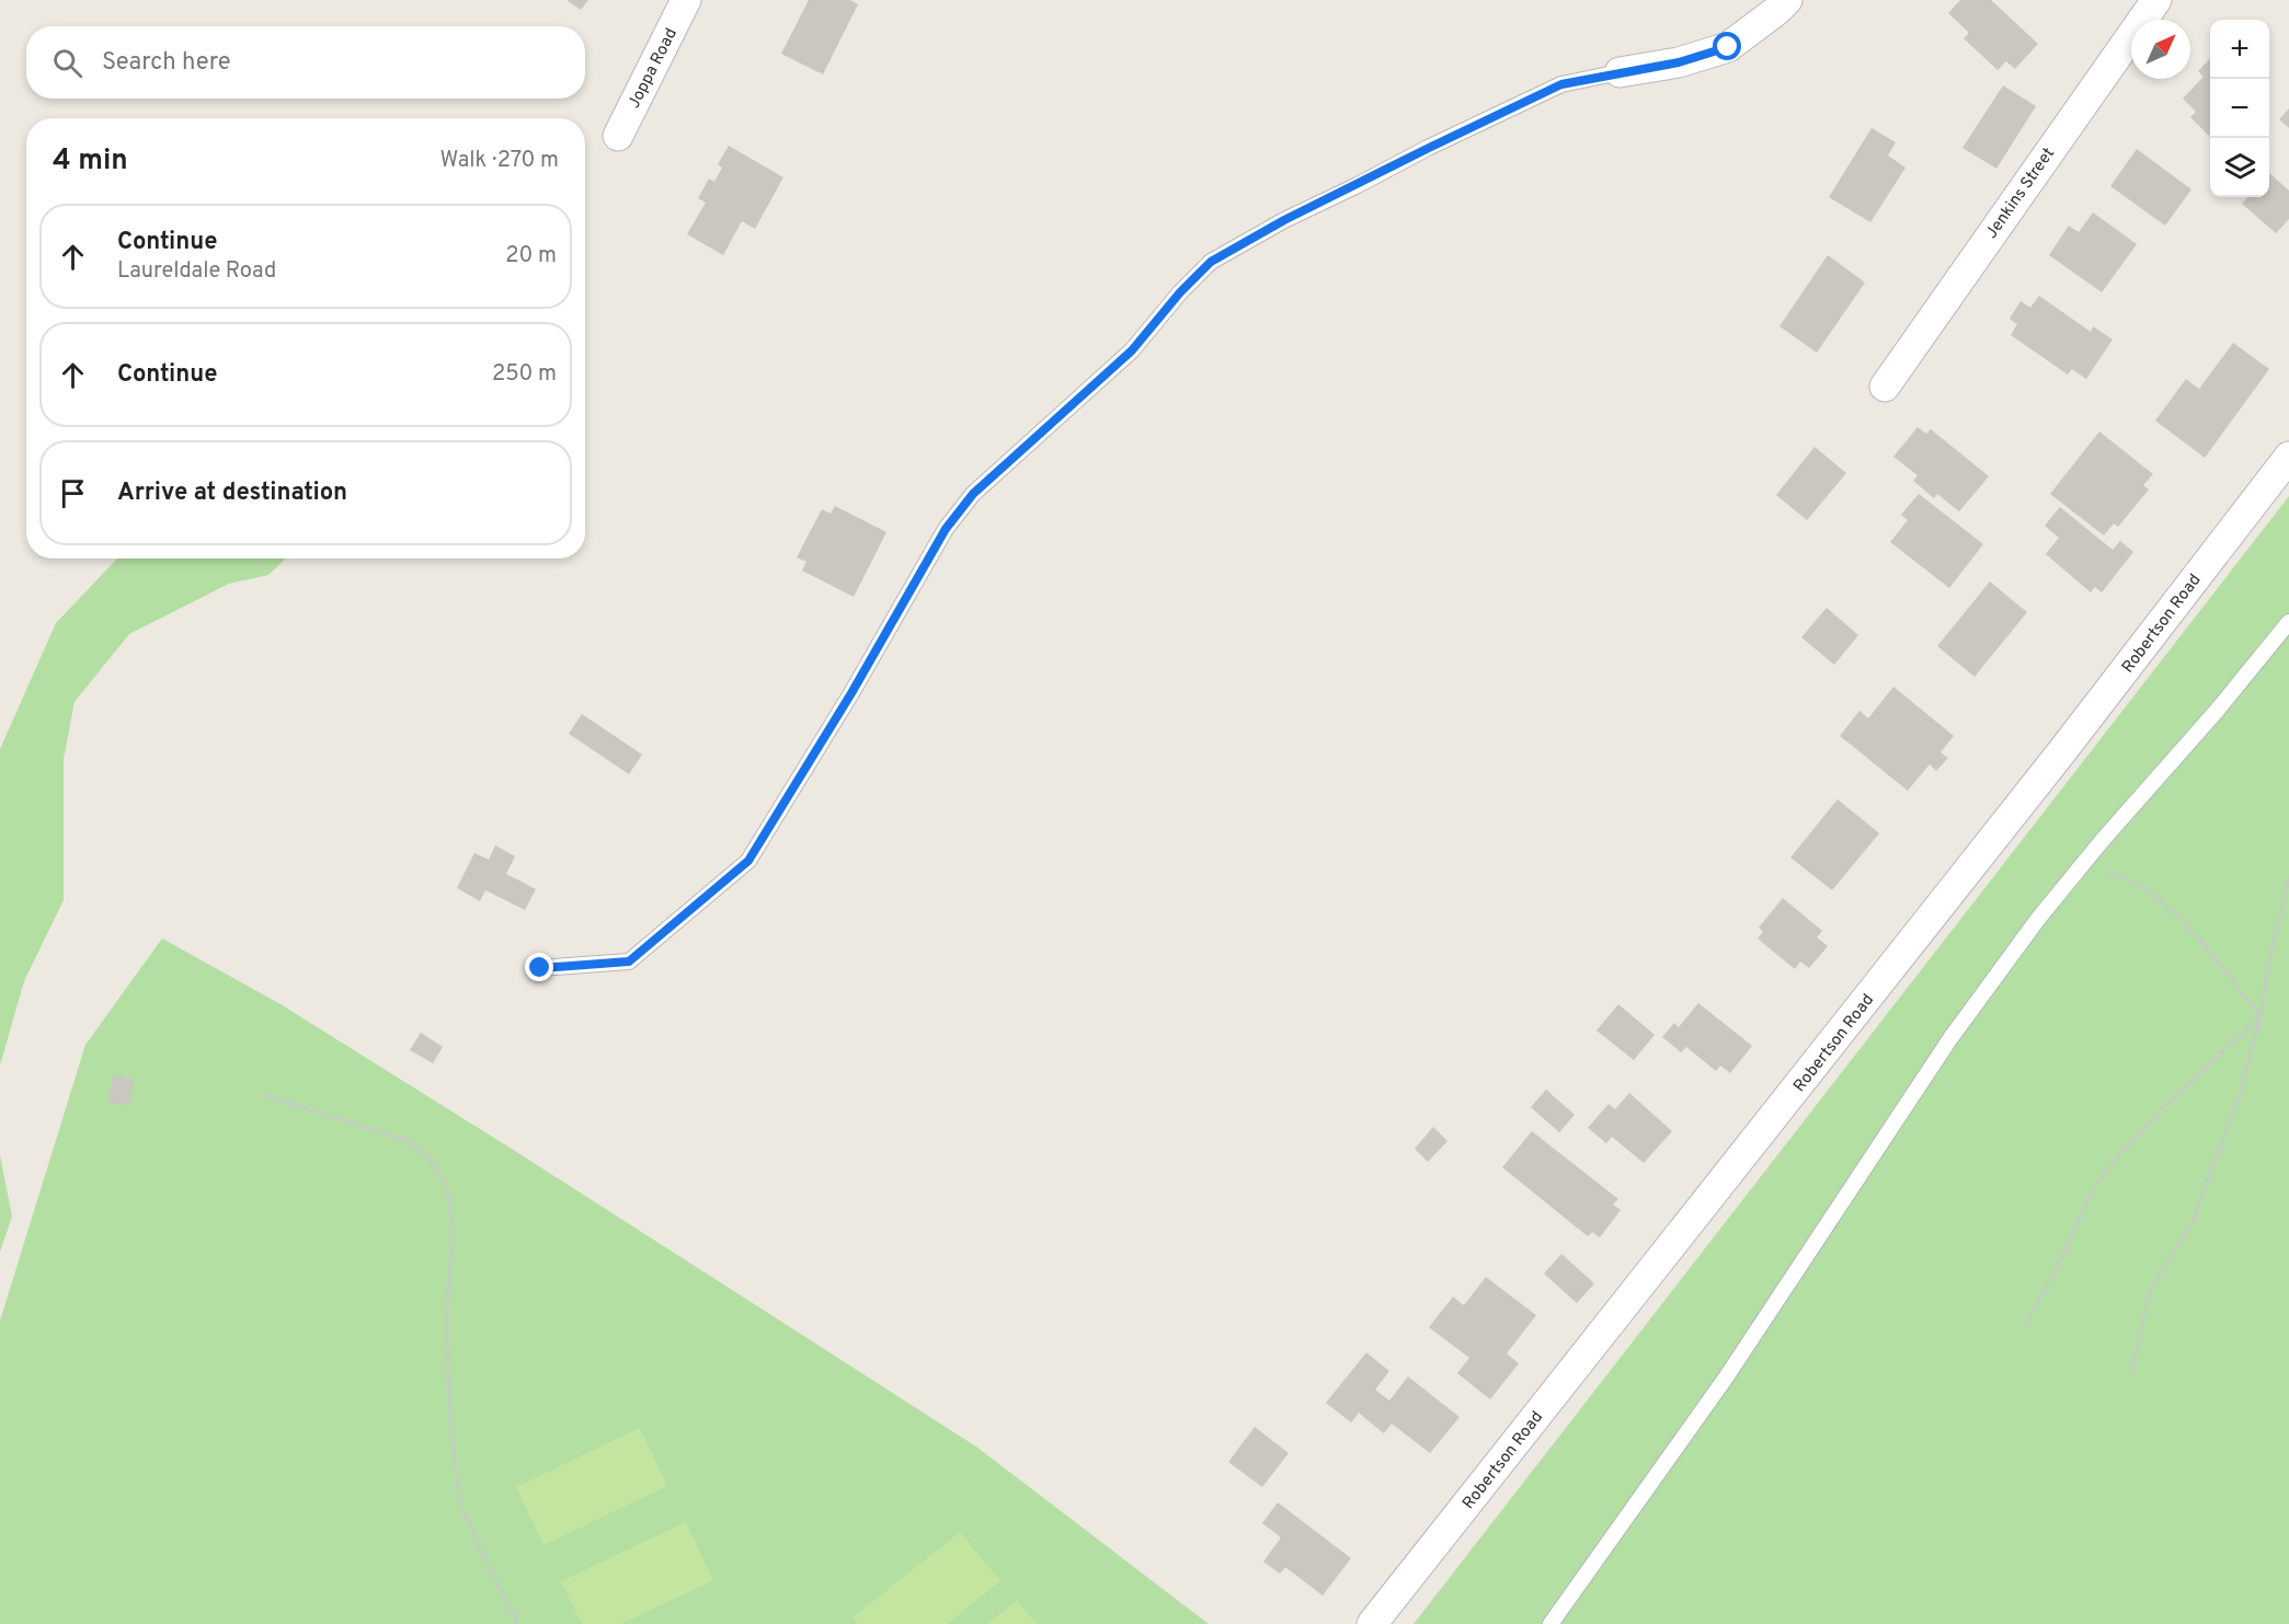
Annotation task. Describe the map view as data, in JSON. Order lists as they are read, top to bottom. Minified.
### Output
{"streets":{"street":["Joppa Road","Jenkins Street","Robertson Road"]},"north":"top right","page":{"map_buttons":["+","−"],"search":"Search here","heading":["4 min","Walk · 270 m"],"list":[["Continue","Laureldale Road","20 m"],["Continue","250 m"],"Arrive at destination"]}}
